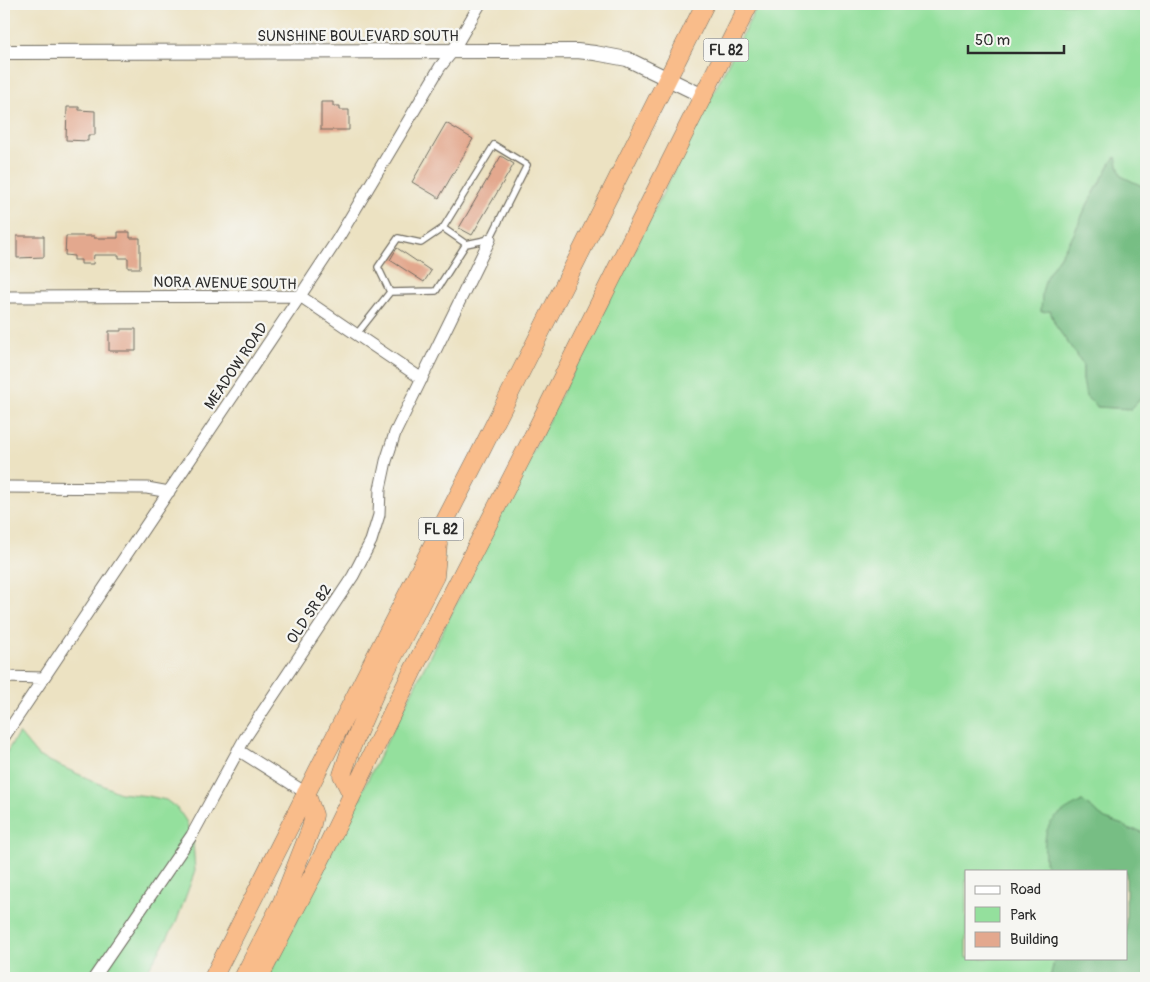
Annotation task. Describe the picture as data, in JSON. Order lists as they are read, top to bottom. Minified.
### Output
{"streets":{"highway":["FL 82"],"street":["SUNSHINE BOULEVARD SOUTH","NORA AVENUE SOUTH","MEADOW ROAD","OLD SR 82"]},"crossings":[["SUNSHINE BOULEVARD SOUTH","FL 82"],["SUNSHINE BOULEVARD SOUTH","MEADOW ROAD"],["NORA AVENUE SOUTH","MEADOW ROAD"],["NORA AVENUE SOUTH","OLD SR 82"]],"legend":["Road","Park","Building"],"scale_bar":"50 m"}
